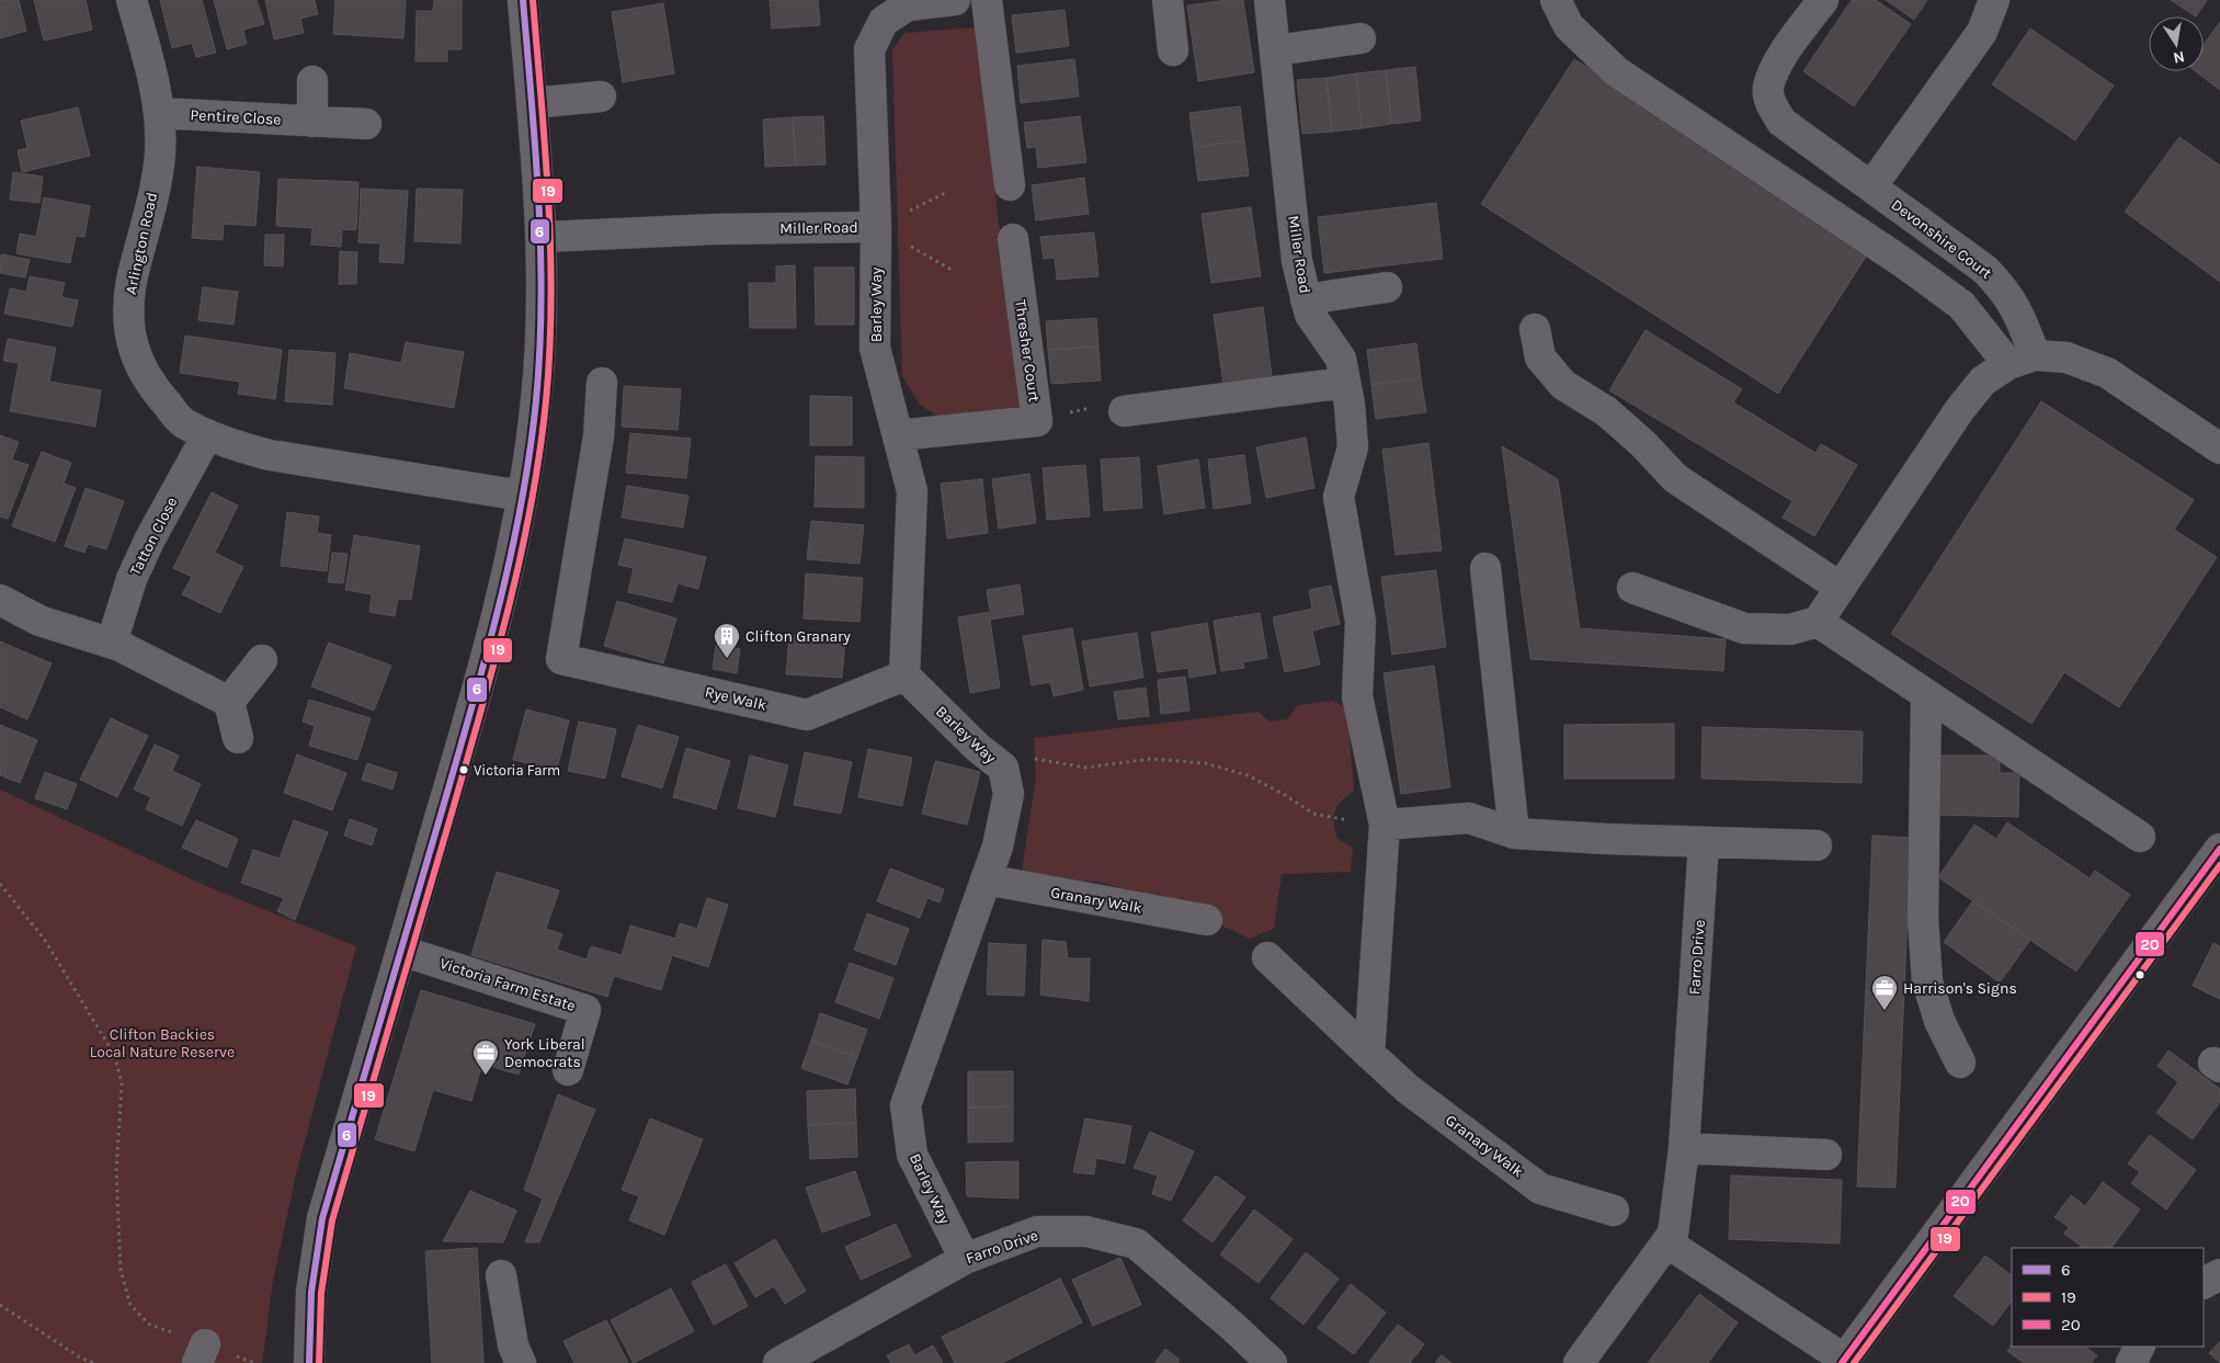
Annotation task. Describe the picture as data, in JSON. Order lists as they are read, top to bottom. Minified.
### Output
{"streets":{"street":["Pentire Close","Miller Road","Devonshire Court","Arlington Road","Barley Way","Thresher Court","Tatton Close","Rye Walk","Granary Walk","Farro Drive","Victoria Farm Estate"]},"crossings":[["Pentire Close","Arlington Road"],["Miller Road","Barley Way"],["Arlington Road","Tatton Close"],["Barley Way","Thresher Court"],["Barley Way","Rye Walk"],["Barley Way","Granary Walk"],["Barley Way","Farro Drive"]],"parks":["Clifton Backies Local Nature Reserve"],"places":{"building":["Clifton Granary"],"other":["Victoria Farm"],"office":["Harrison's Signs","York Liberal Democrats"]},"lines":["transit line 6","transit line 19","transit line 20"],"legend":["6","19","20"],"north":"bottom"}
